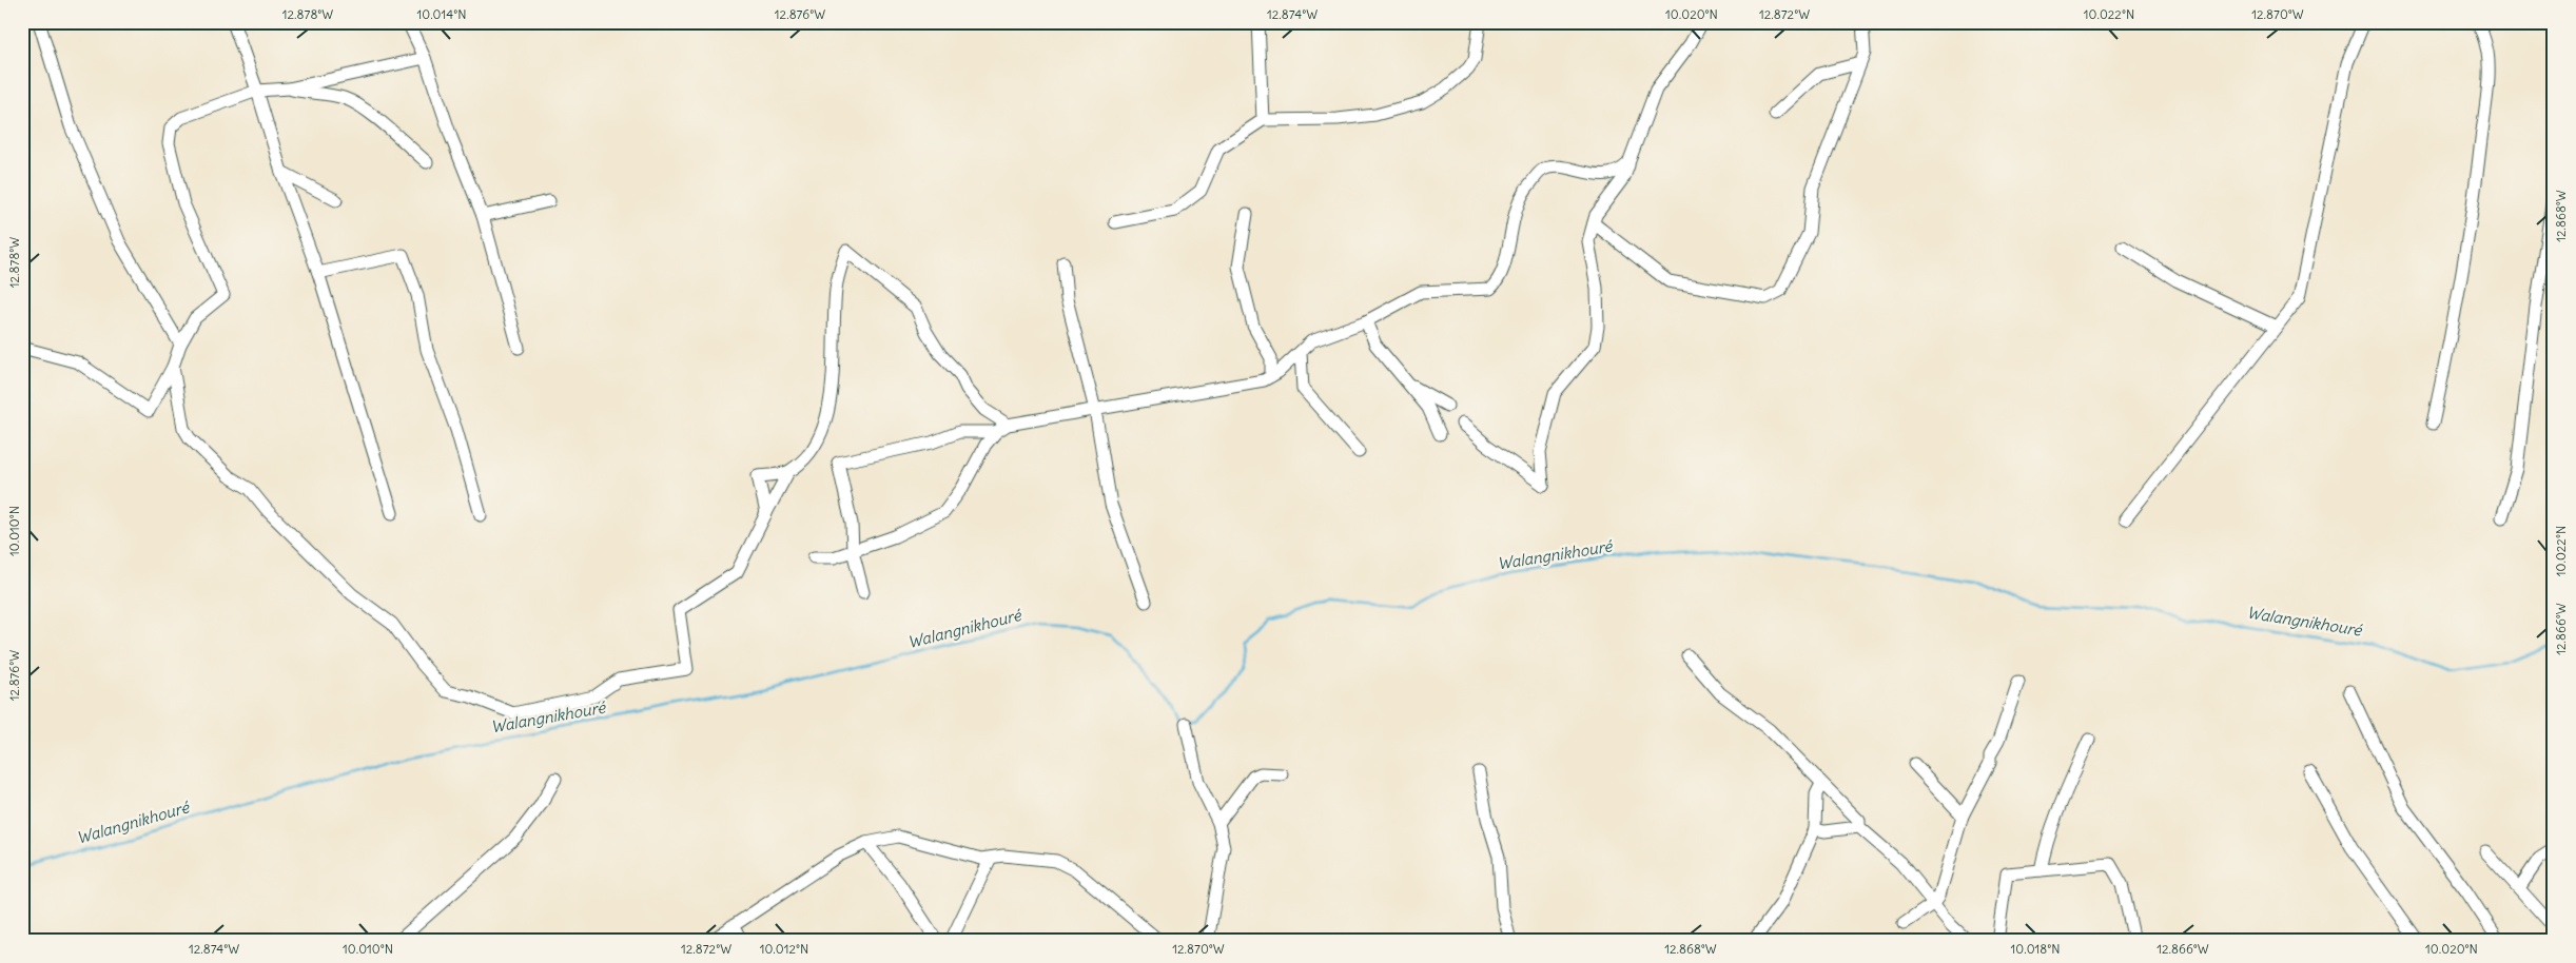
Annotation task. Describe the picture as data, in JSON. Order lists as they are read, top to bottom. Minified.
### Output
{"water":["Walangnikhouré"],"coordinates":["12.878°W","10.014°N","12.876°W","12.874°W","10.020°N","12.872°W","10.022°N","12.870°W","12.868°W","10.010°N","12.866°W","10.012°N","10.018°N"]}
